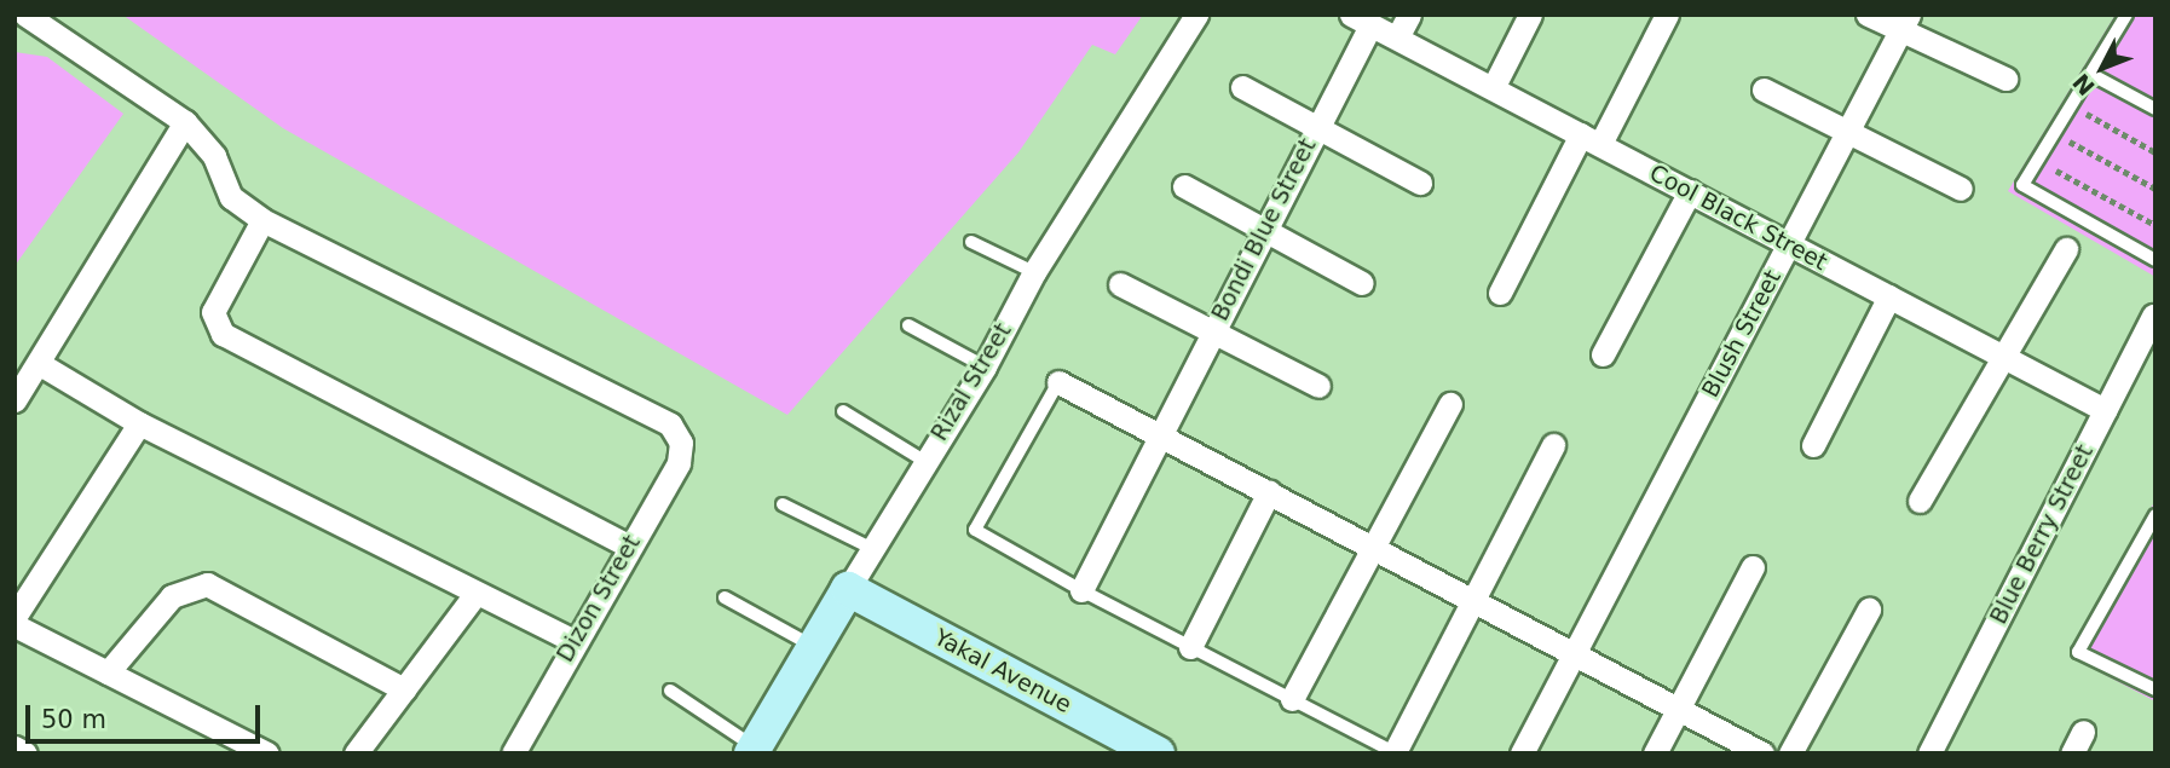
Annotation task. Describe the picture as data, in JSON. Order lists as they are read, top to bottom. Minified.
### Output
{"streets":{"street":["Cool Black Street","Bondi Blue Street","Blush Street","Rizal Street","Blue Berry Street","Dizon Street","Yakal Avenue"]},"crossings":[["Cool Black Street","Bondi Blue Street"],["Cool Black Street","Blush Street"],["Cool Black Street","Blue Berry Street"],["Rizal Street","Yakal Avenue"]],"scale_bar":"50 m","north":"bottom left"}
